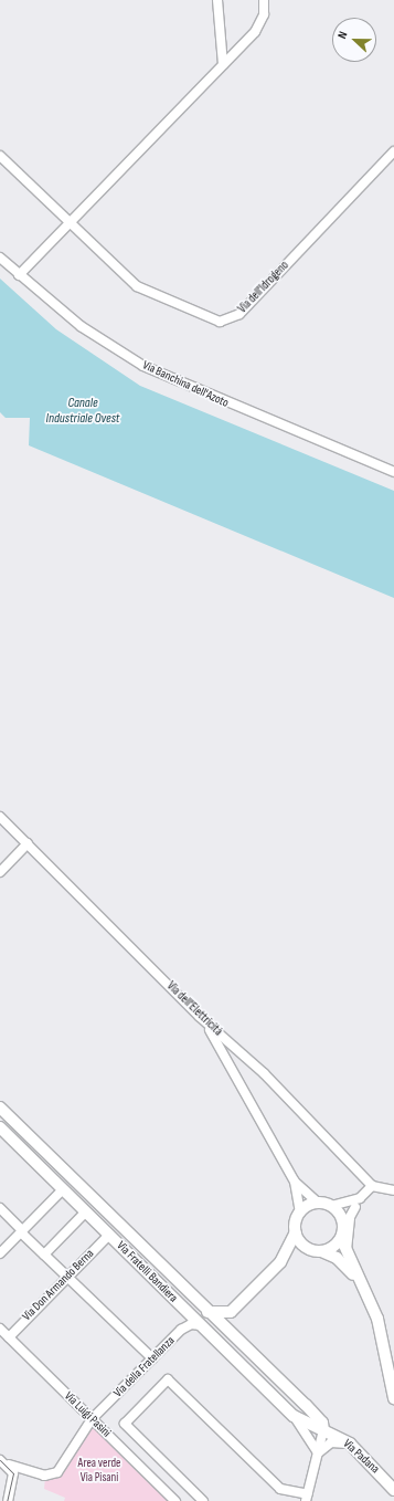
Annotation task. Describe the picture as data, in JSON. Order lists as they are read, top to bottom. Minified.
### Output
{"streets":{"main road":["Via Fratelli Bandiera","Via Padana"],"street":["Via dell'Idrogeno","Via Banchina dell'Azoto","Via dell'Elettricità","Via Don Armando Berna","Via della Fratellanza","Via Luigi Pasini"]},"crossings":[["Via Fratelli Bandiera","Via Don Armando Berna"],["Via Fratelli Bandiera","Via della Fratellanza"],["Via Fratelli Bandiera","Via Padana"],["Via Don Armando Berna","Via Luigi Pasini"],["Via della Fratellanza","Via Luigi Pasini"]],"water":["Canale Industriale Ovest"],"parks":["Area verde Via Pisani"],"north":"left"}
